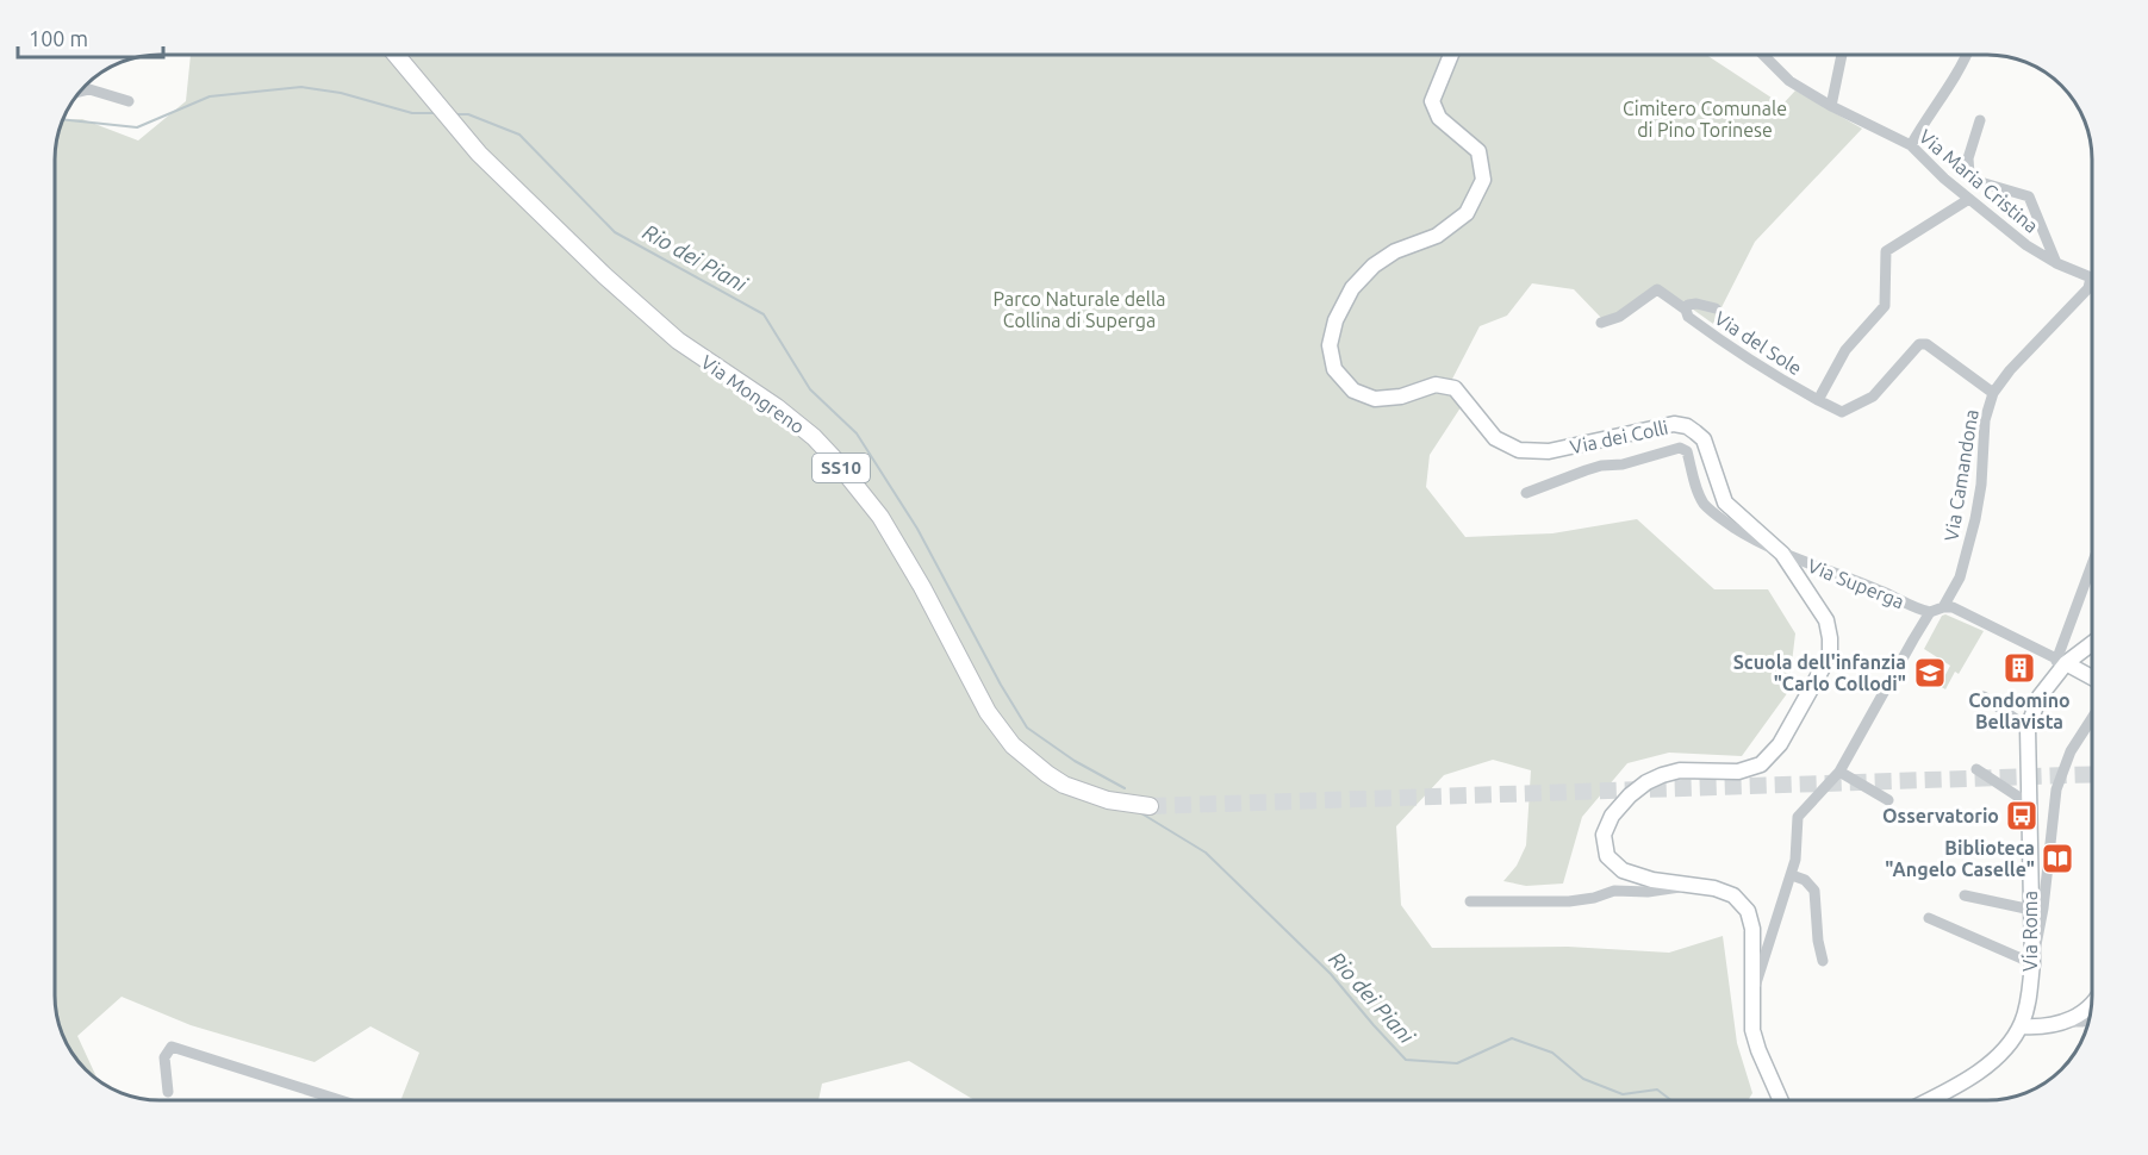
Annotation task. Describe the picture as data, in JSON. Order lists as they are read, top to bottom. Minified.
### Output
{"streets":{"main road":["Via Mongreno","SS10"],"street":["Via Maria Cristina","Via del Sole","Via dei Colli","Via Camandona","Via Superga","Via Roma"]},"crossings":[["Via Maria Cristina","Via Camandona"],["Via del Sole","Via Camandona"],["Via dei Colli","Via Superga"]],"water":["Rio dei Piani"],"parks":["Cimitero Comunale di Pino Torinese","Parco Naturale della Collina di Superga"],"places":{"building":["Condomino Bellavista"],"school or university":["Scuola dell'infanzia \"Carlo Collodi\""],"bus stop":["Osservatorio"],"library":["Biblioteca \"Angelo Caselle\""]},"scale_bar":"100 m"}
